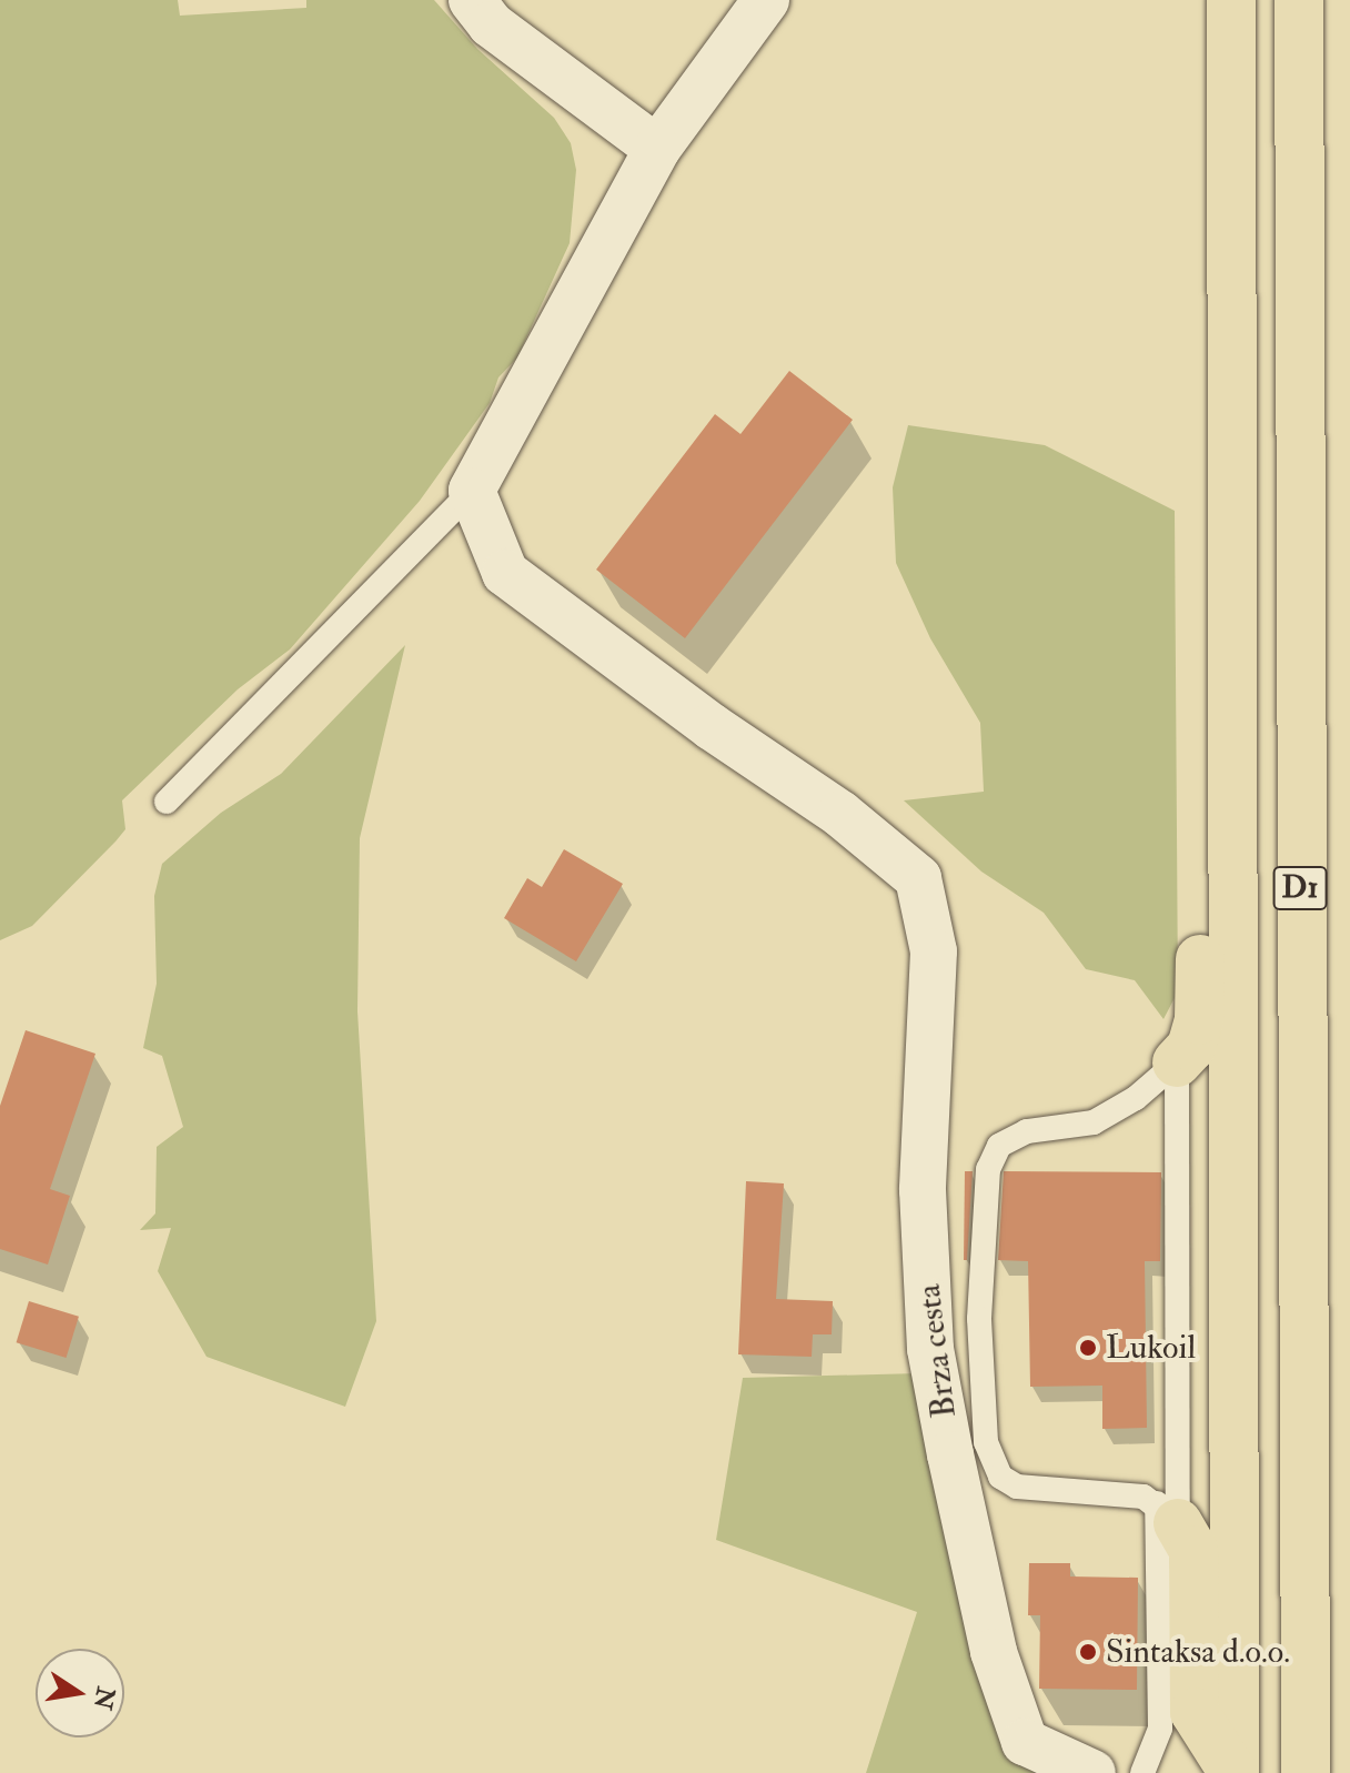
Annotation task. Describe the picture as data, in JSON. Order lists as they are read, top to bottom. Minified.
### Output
{"streets":{"highway":["D1"],"street":["Brza cesta"]},"places":["Lukoil","Sintaksa d.o.o."],"north":"right"}
